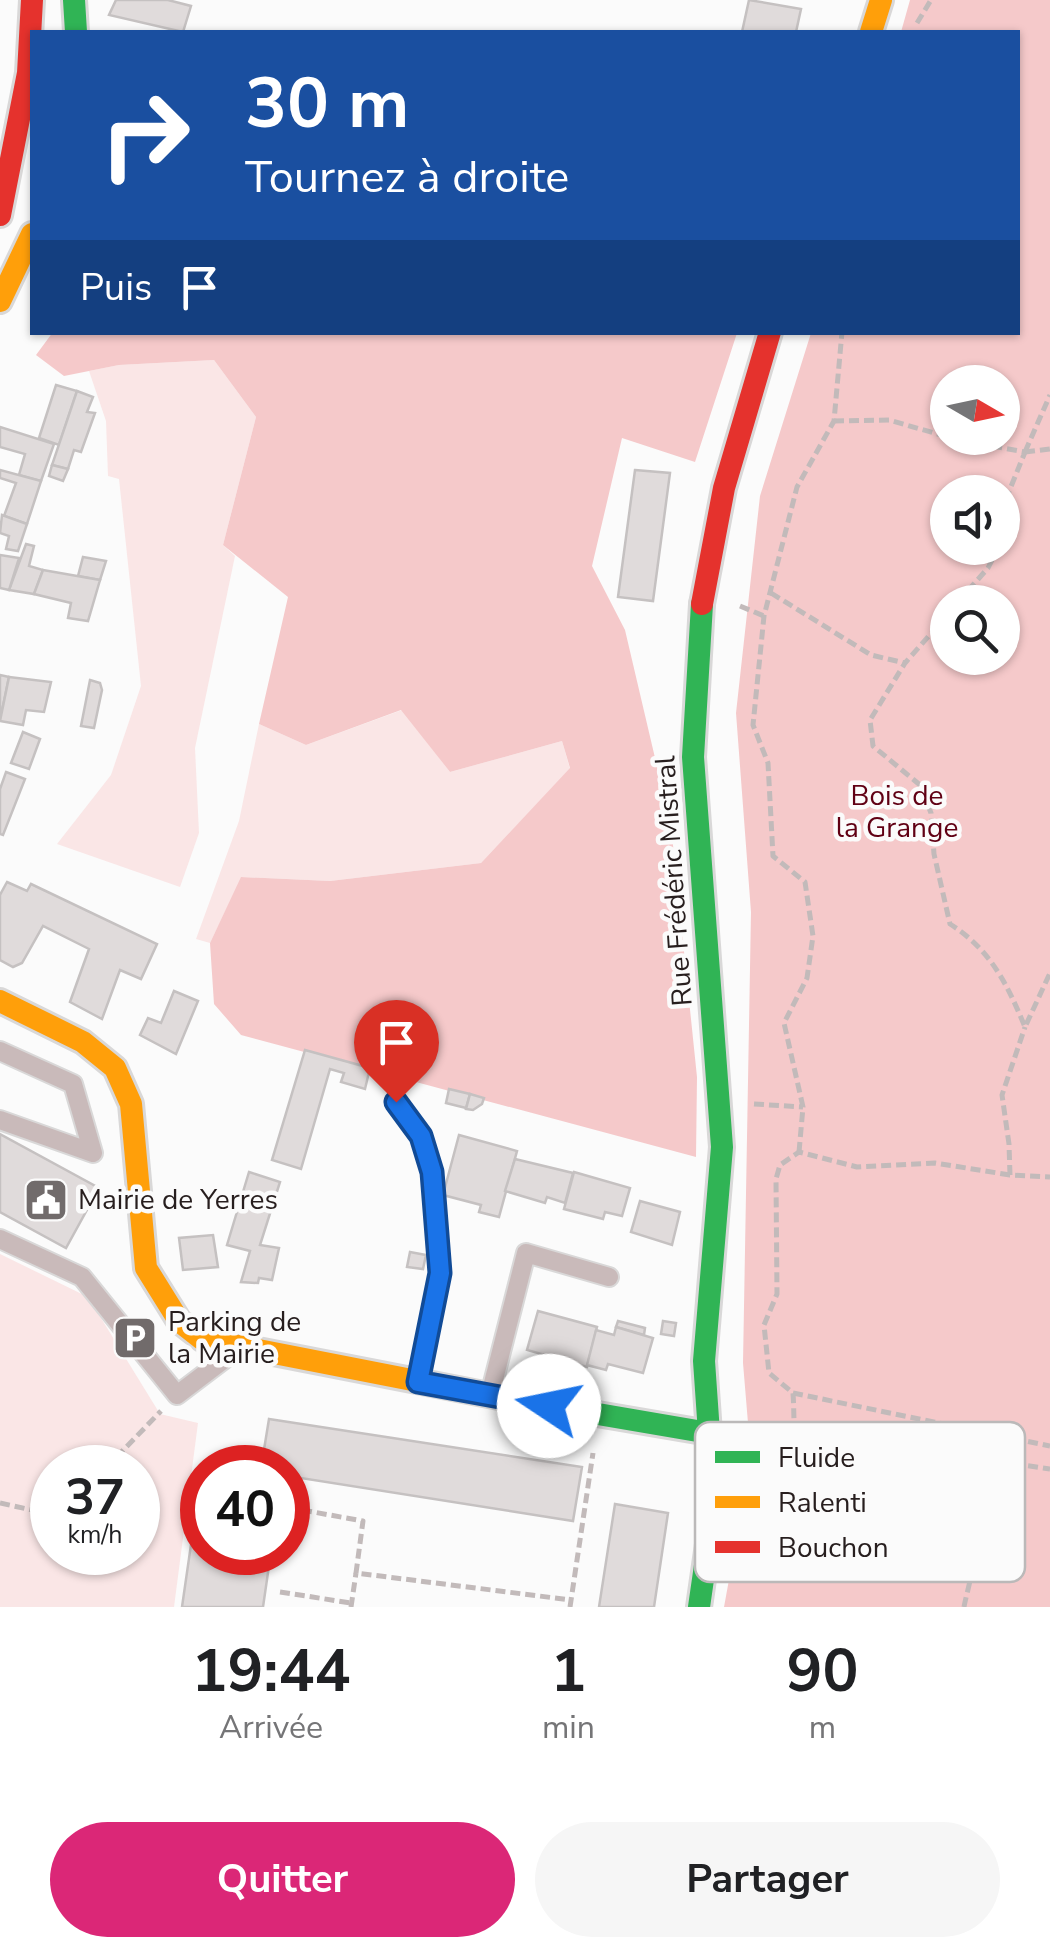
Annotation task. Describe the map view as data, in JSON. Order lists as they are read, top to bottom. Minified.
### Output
{"streets":{"street":["Rue Frédéric Mistral"]},"parks":["Bois de la Grange"],"places":{"public building":["Mairie de Yerres"],"parking":["Parking de la Mairie"]},"legend":["Fluide","Ralenti","Bouchon"],"north":"right","page":{"turn":["30 m","Tournez à droite"],"then":"Puis","speed":"37 km/h","limit":"40","eta":["19:44","Arrivée","1","min","90","m"],"buttons":["Quitter","Partager"]}}
